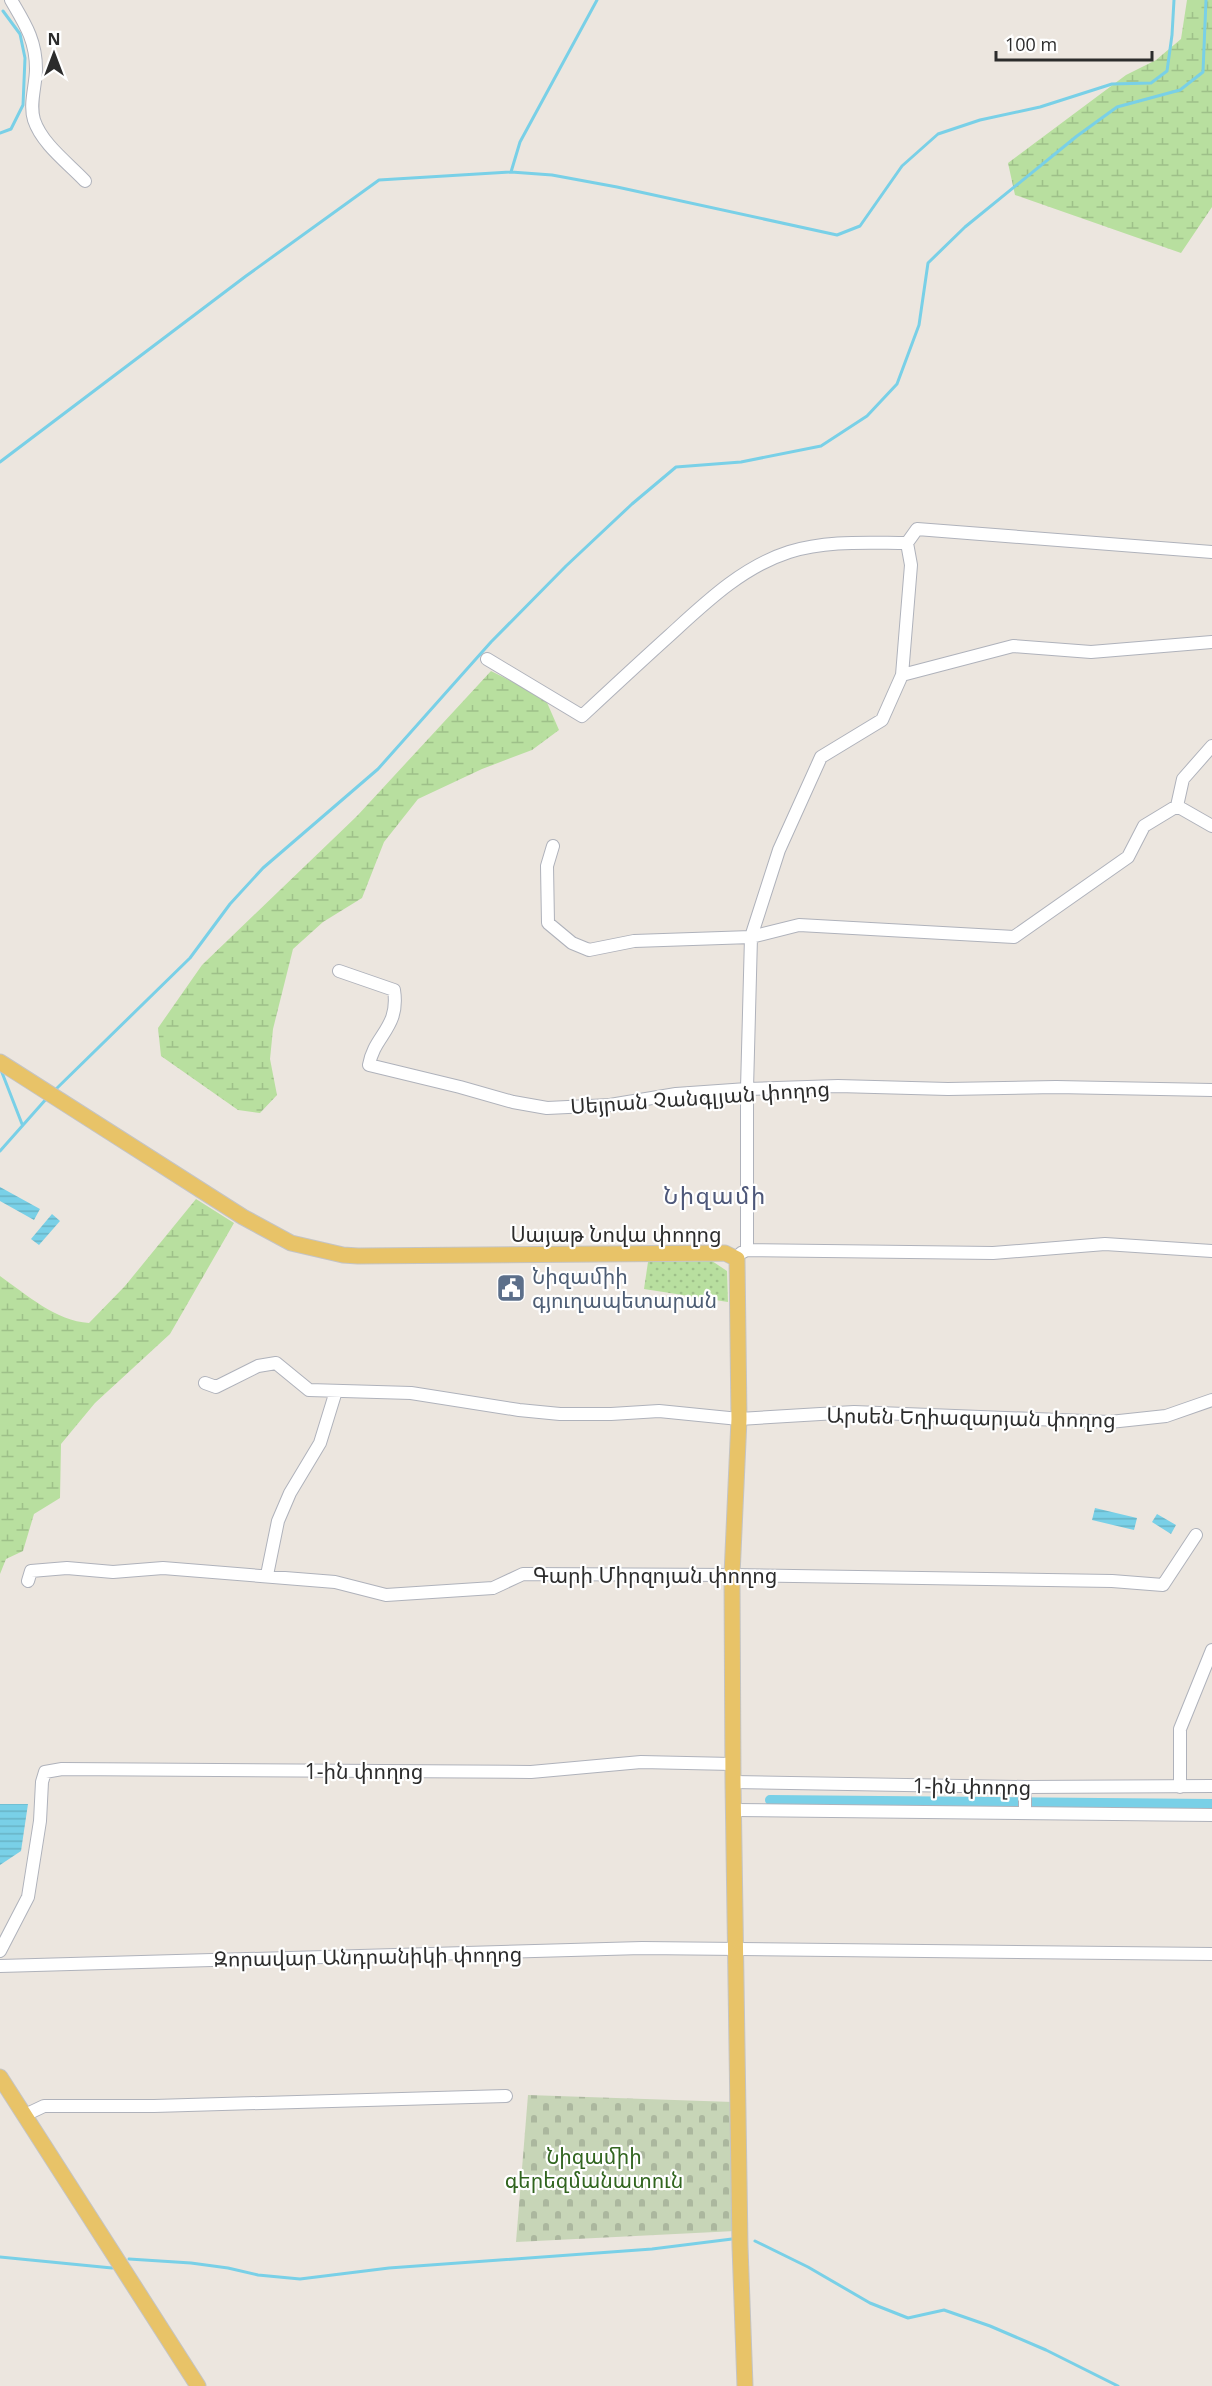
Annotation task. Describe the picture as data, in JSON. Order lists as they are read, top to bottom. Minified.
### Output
{"streets":{"main road":["Սայաթ Նովա փողոց"],"street":["Սեյրան Չանգլյան փողոց","Արսեն Եղիազարյան փողոց","Գարի Միրզոյան փողոց","1-ին փողոց","Զորավար Անդրանիկի փողոց"]},"districts":["Նիզամի"],"parks":["Նիզամիի գերեզմանատուն"],"places":{"public building":["Նիզամիի գյուղապետարան"]},"scale_bar":"100 m","north":"top"}
